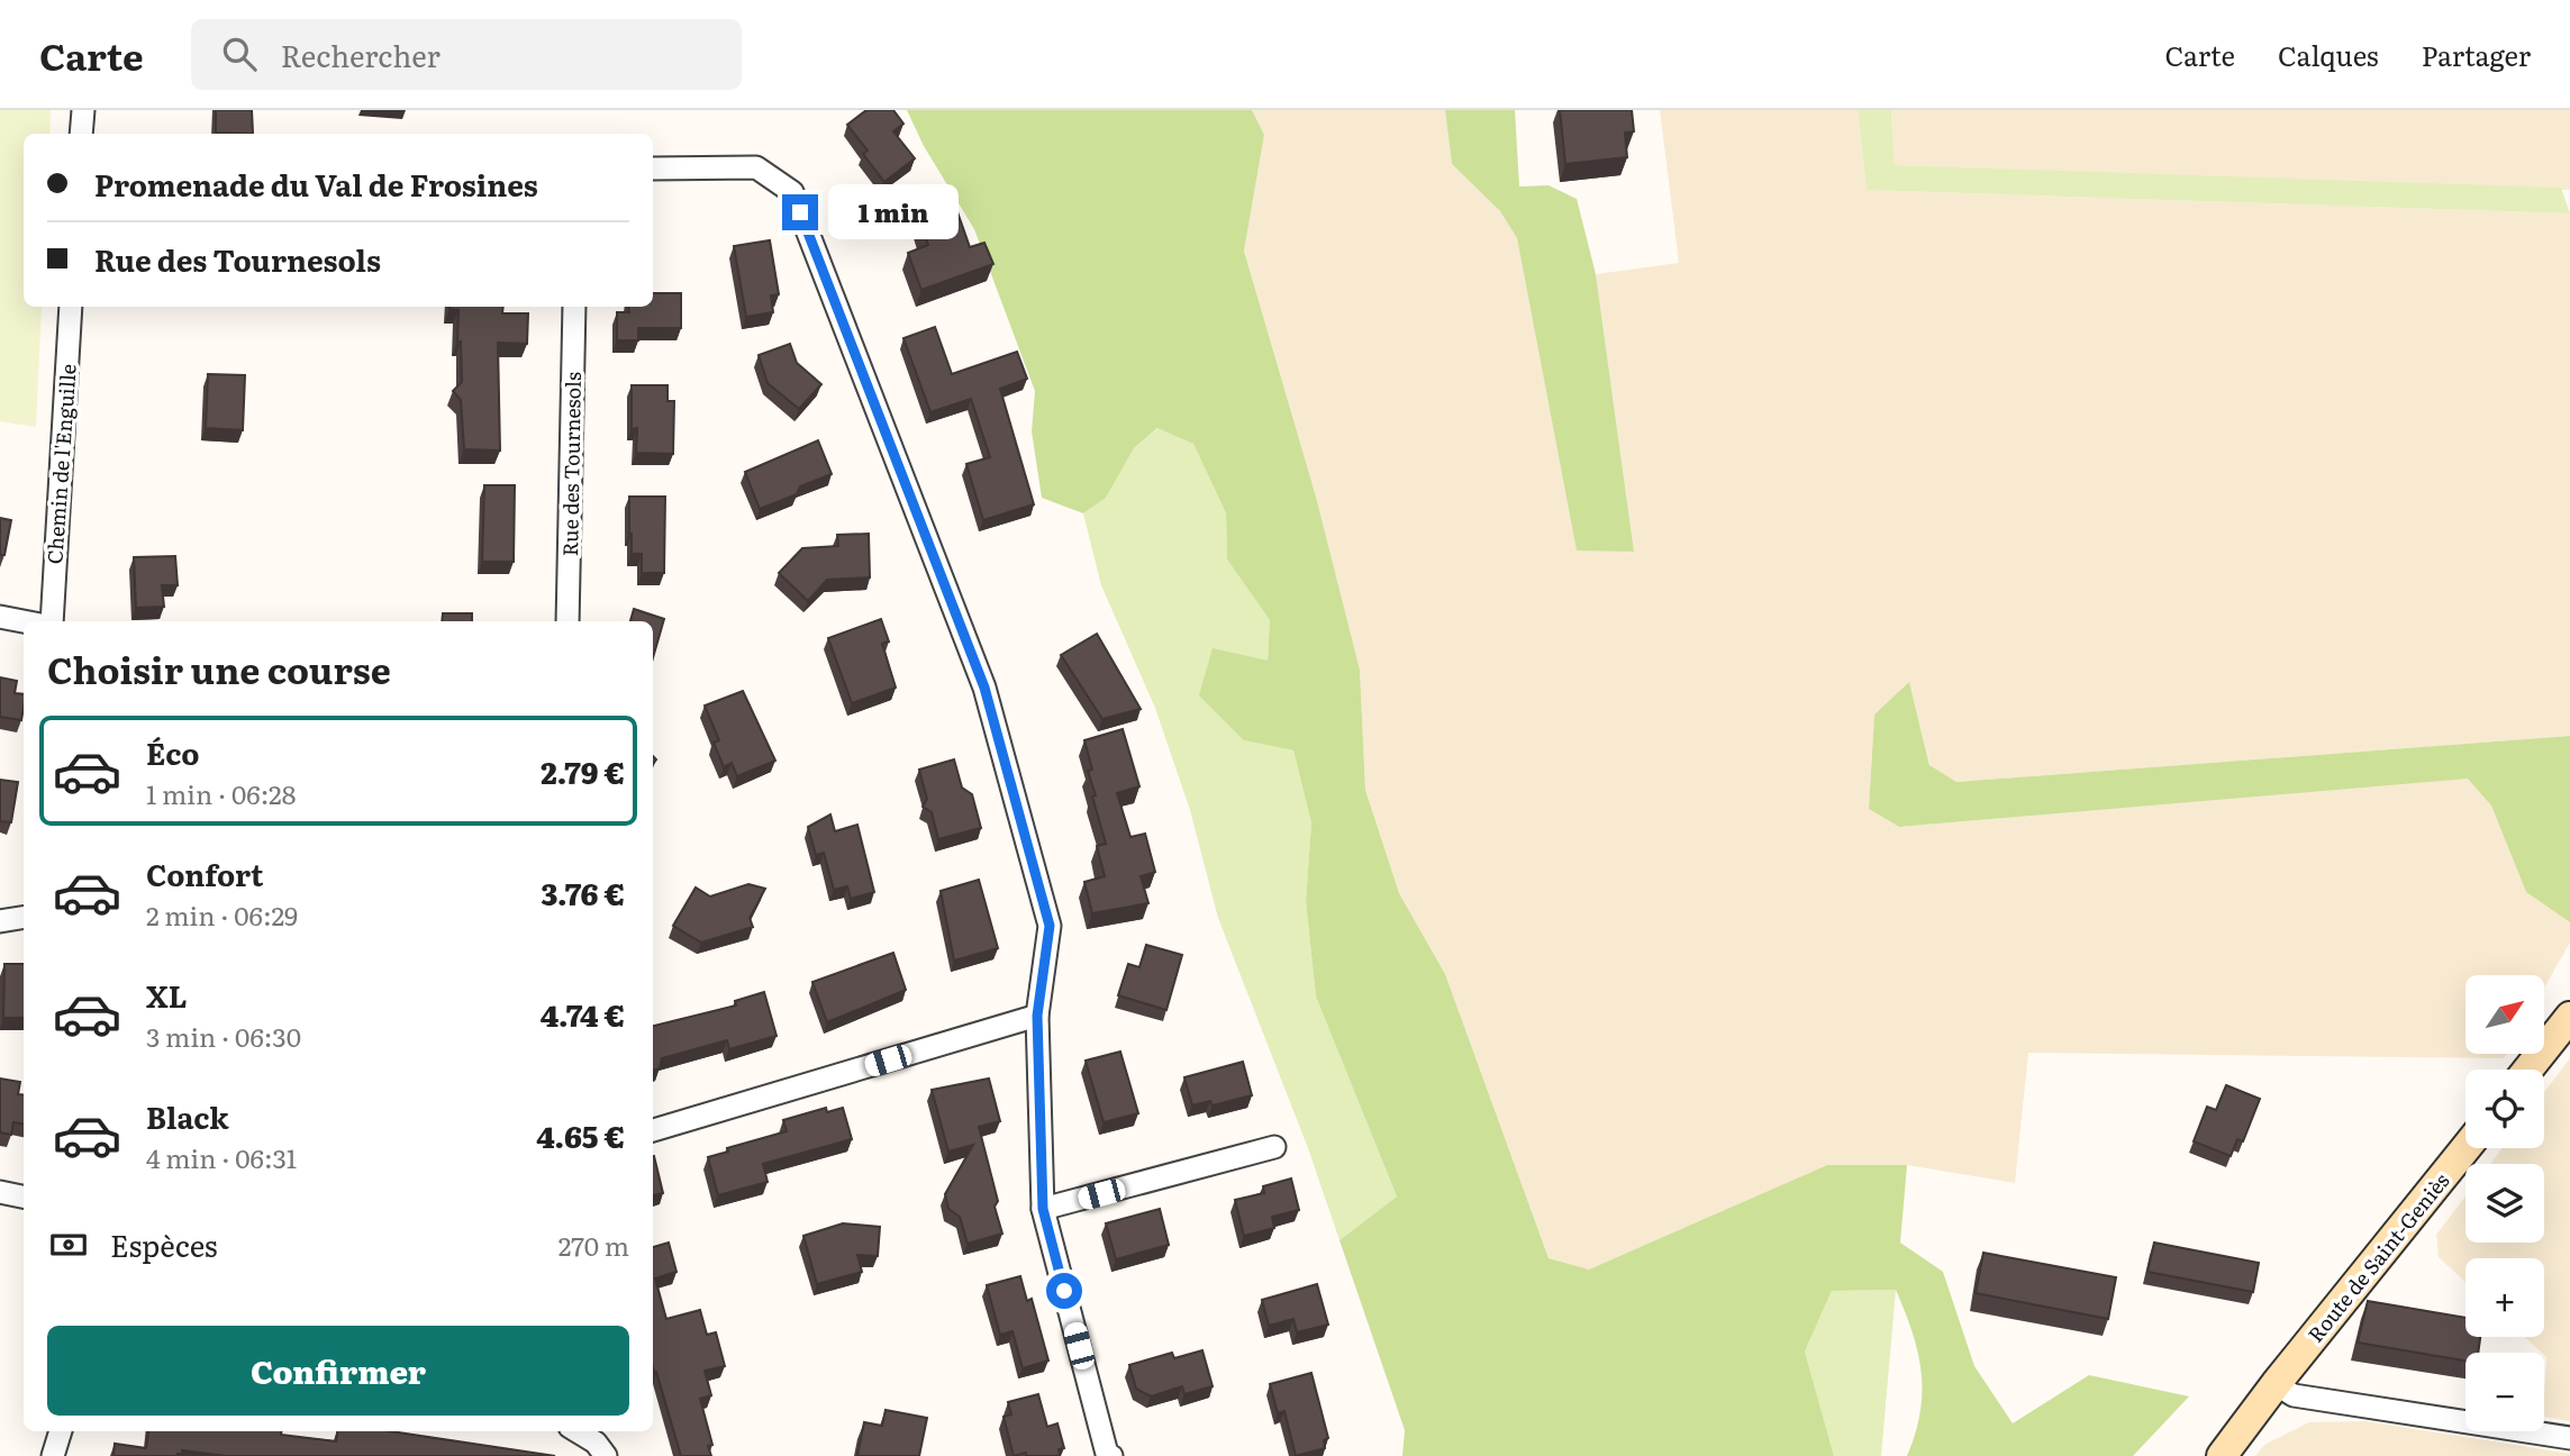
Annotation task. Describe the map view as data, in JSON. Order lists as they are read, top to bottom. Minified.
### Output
{"streets":{"main road":["Route de Saint-Geniès"],"street":["Chemin de l'Enguille","Rue des Tournesols"]},"north":"top right","page":{"header":"Carte","search":"Rechercher","nav":["Carte","Calques","Partager"],"banner":["Promenade du Val de Frosines","Rue des Tournesols"],"bubble":"1 min","heading":"Choisir une course","list":[{"name":"Éco","note":"1 min · 06:28","value":"2.79 €"},{"name":"Confort","note":"2 min · 06:29","value":"3.76 €"},{"name":"XL","note":"3 min · 06:30","value":"4.74 €"},{"name":"Black","note":"4 min · 06:31","value":"4.65 €"}],"map_buttons":["+","−"],"pay":["Espèces","270 m"],"buttons":"Confirmer"}}
